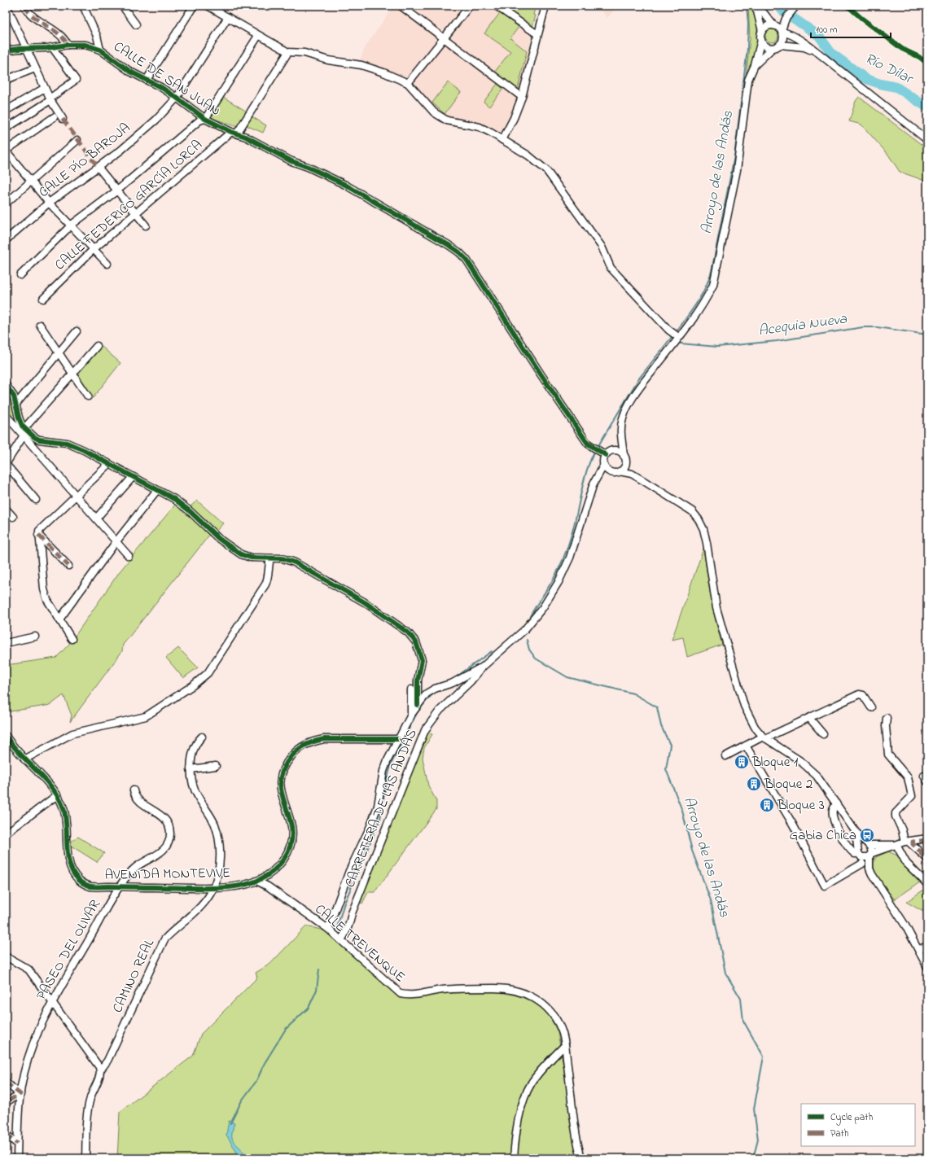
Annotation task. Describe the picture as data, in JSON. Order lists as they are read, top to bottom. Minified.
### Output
{"streets":{"street":["CALLE DE SAN JUAN","CALLE PÍO BAROJA","CALLE FEDERICO GARCÍA LORCA","CARRETERA DE LAS ANDÁS","AVENIDA MONTEVIVE","CALLE TREVENQUE","PASEO DEL OLIVAR","CAMINO REAL"]},"crossings":[["CALLE DE SAN JUAN","CALLE PÍO BAROJA"],["CALLE DE SAN JUAN","CALLE FEDERICO GARCÍA LORCA"],["CALLE DE SAN JUAN","CARRETERA DE LAS ANDÁS"],["CARRETERA DE LAS ANDÁS","CALLE TREVENQUE"],["AVENIDA MONTEVIVE","CALLE TREVENQUE"],["AVENIDA MONTEVIVE","PASEO DEL OLIVAR"],["AVENIDA MONTEVIVE","CAMINO REAL"]],"water":["Río Dílar","Arroyo de las Andás","Acequia Nueva"],"places":{"building":["Bloque 1","Bloque 2","Bloque 3"],"bus stop":["Gabia Chica"]},"legend":["Cycle path","Path"],"scale_bar":"100 m"}
